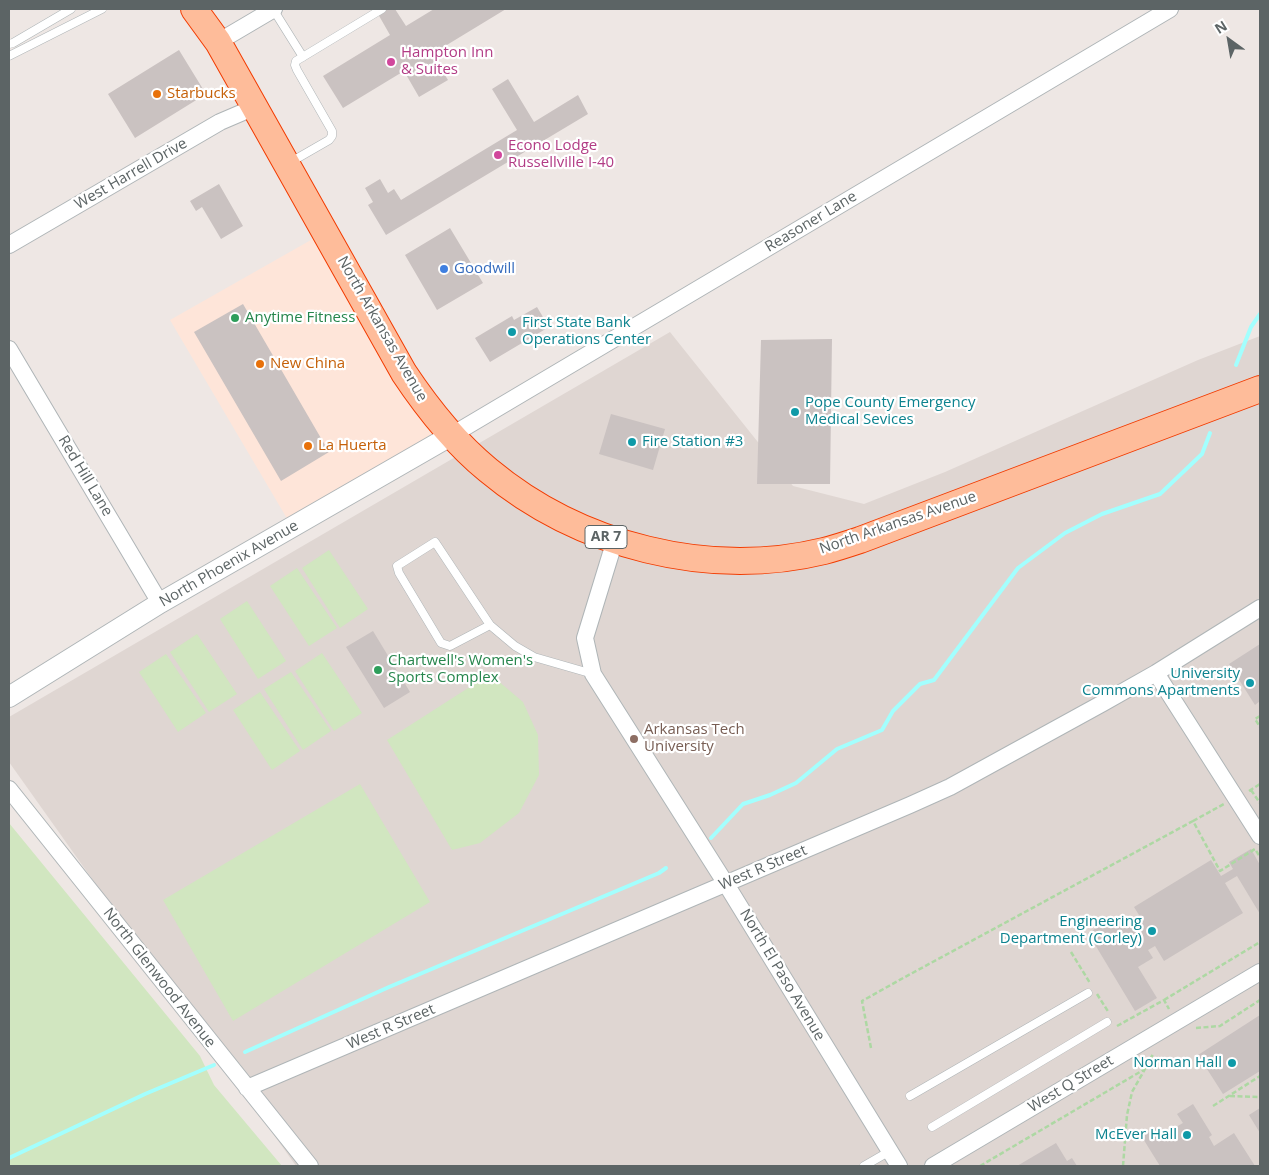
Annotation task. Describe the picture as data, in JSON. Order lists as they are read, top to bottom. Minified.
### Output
{"streets":{"highway":["North Arkansas Avenue","AR 7"],"street":["West Harrell Drive","Reasoner Lane","Red Hill Lane","North Phoenix Avenue","West R Street","North El Paso Avenue","North Glenwood Avenue","West Q Street"]},"crossings":[["West Harrell Drive","North Arkansas Avenue"],["Reasoner Lane","North Arkansas Avenue"],["Reasoner Lane","North Phoenix Avenue"],["North Arkansas Avenue","North Phoenix Avenue"],["North Arkansas Avenue","North El Paso Avenue"],["Red Hill Lane","North Phoenix Avenue"],["West R Street","North El Paso Avenue"],["West R Street","North Glenwood Avenue"]],"places":["Hampton Inn & Suites","Starbucks","Econo Lodge Russellville I-40","Goodwill","Anytime Fitness","First State Bank Operations Center","New China","Pope County Emergency Medical Sevices","Fire Station #3","La Huerta","Chartwell's Women's Sports Complex","University Commons Apartments","Arkansas Tech University","Engineering Department (Corley)","Norman Hall","McEver Hall"],"north":"top left"}
